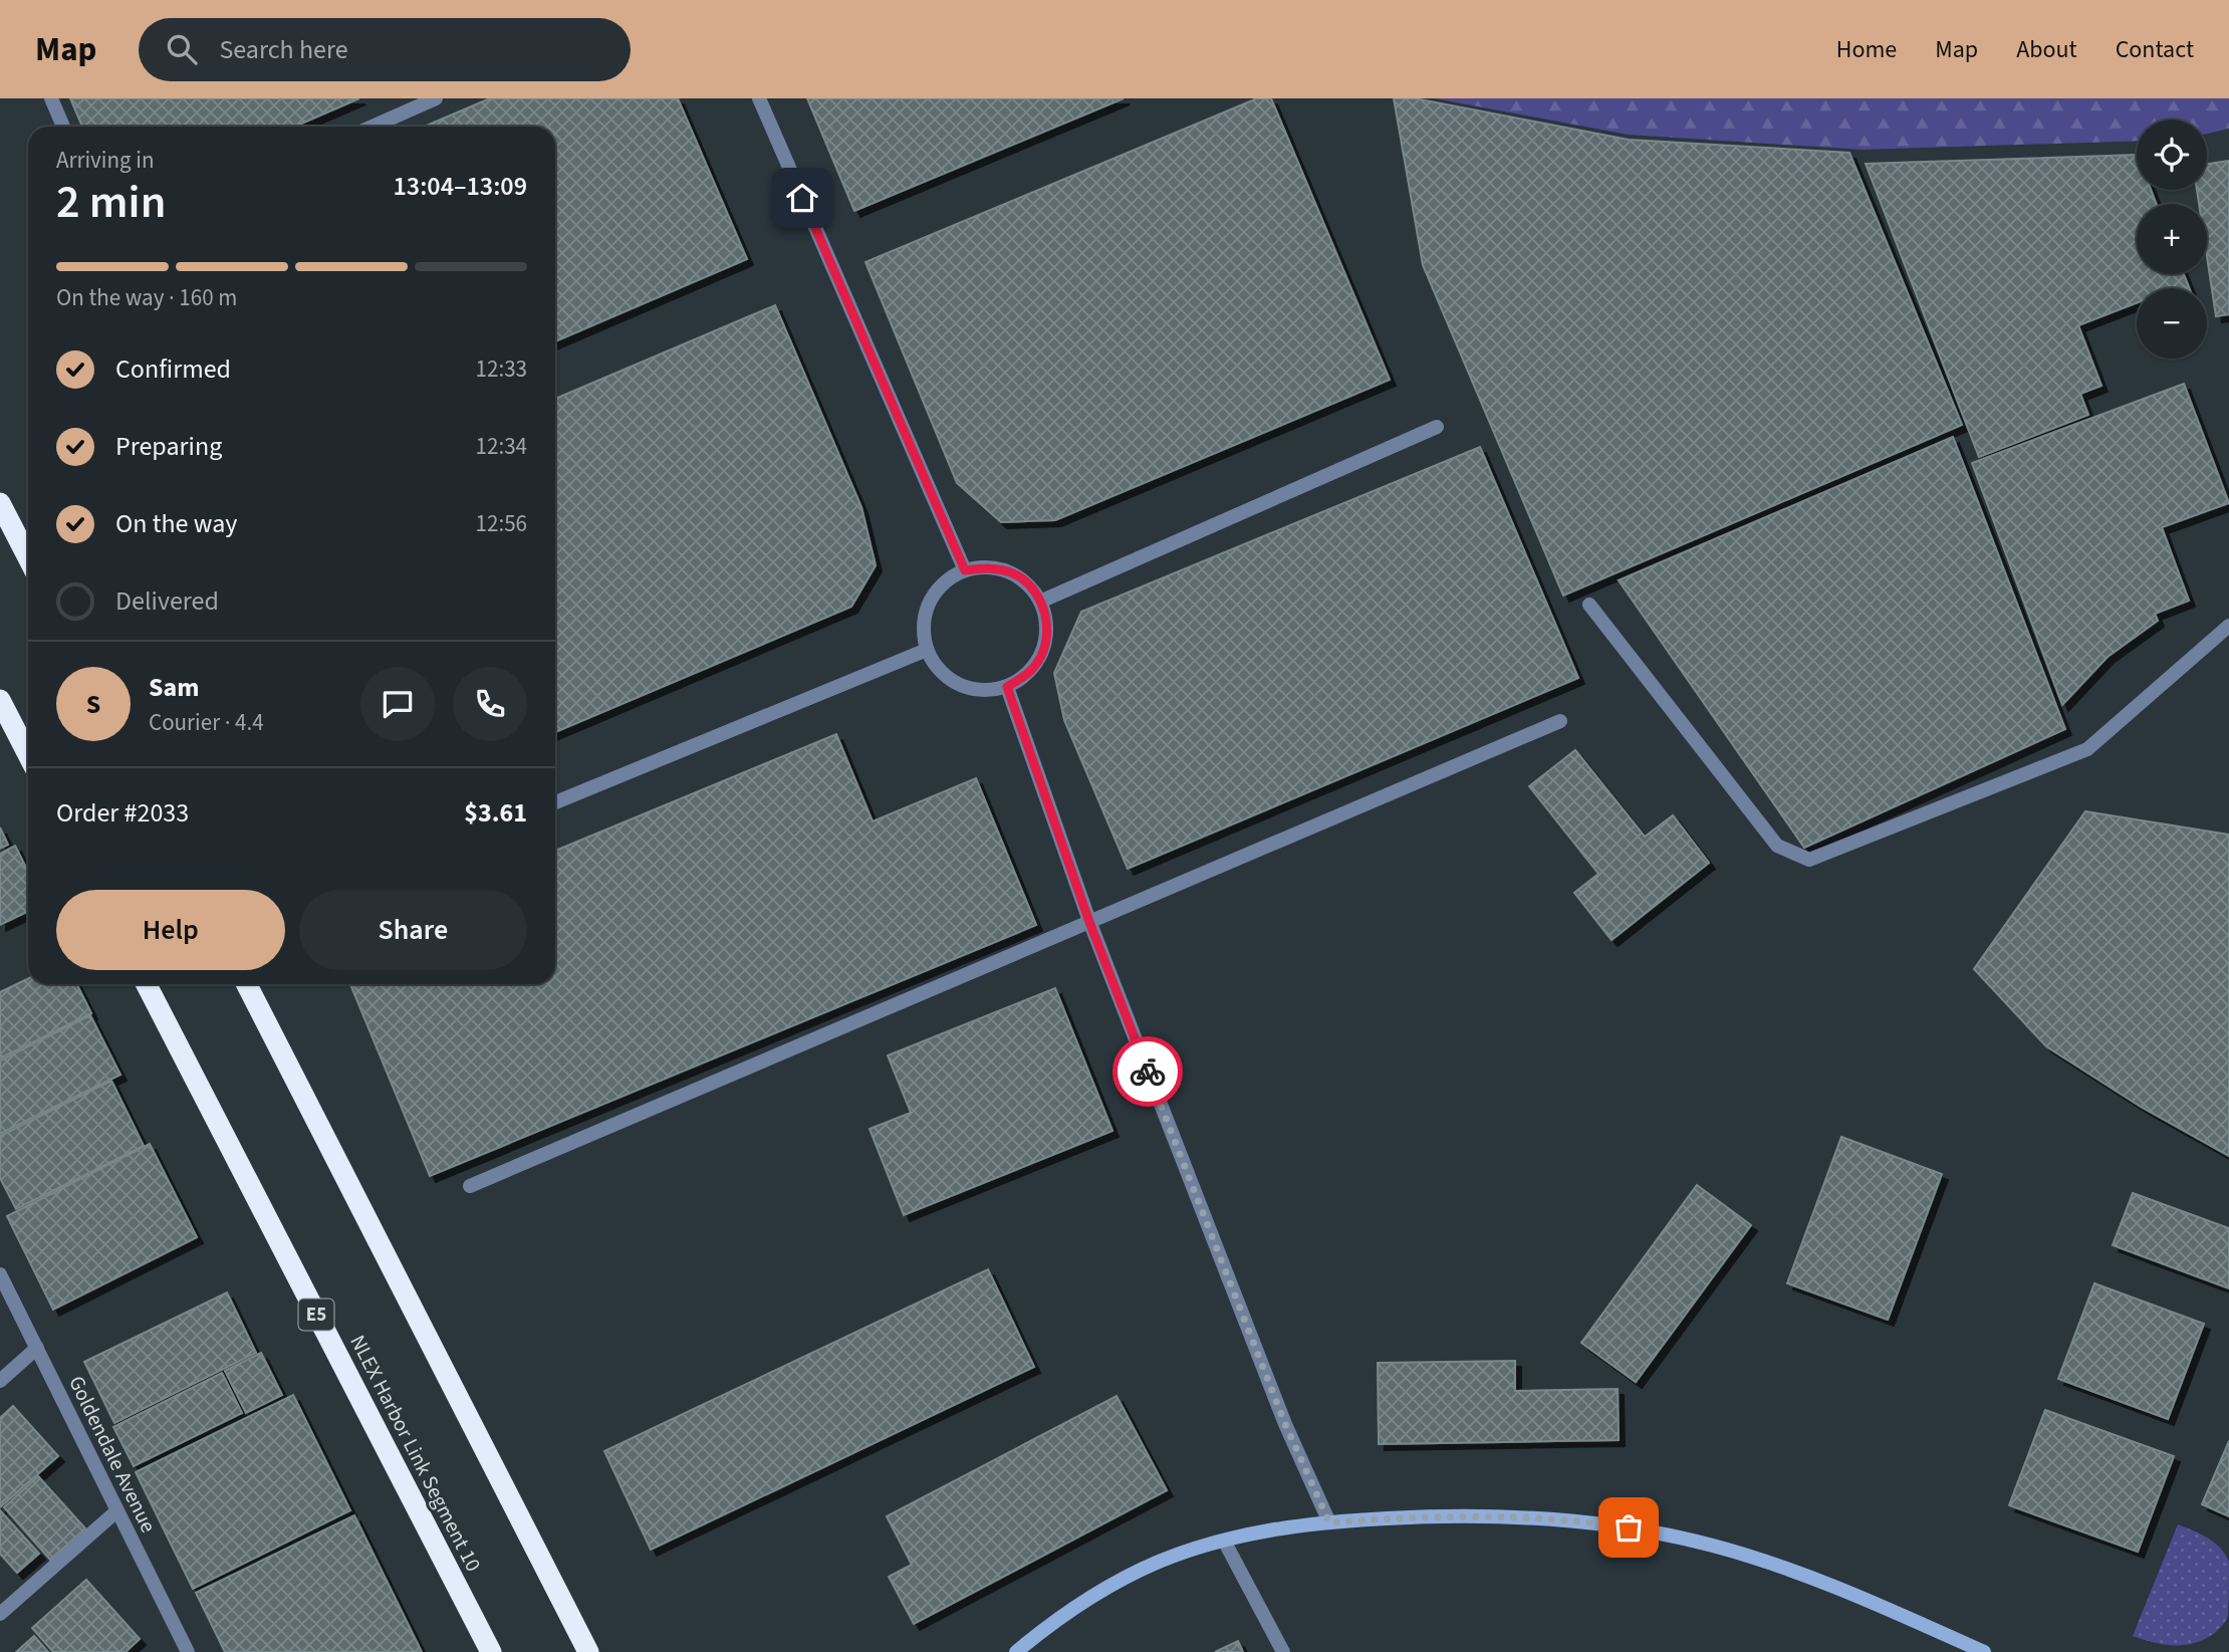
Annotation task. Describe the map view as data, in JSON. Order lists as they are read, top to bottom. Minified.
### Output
{"streets":{"highway":["E5","NLEX Harbor Link Segment 10"],"street":["Goldendale Avenue"]},"page":{"header":"Map","search":"Search here","nav":["Home","Map","About","Contact"],"map_buttons":["+","−"],"heading":["2 min","Arriving in","13:04–13:09"],"panel":["Sam","Courier · 4.4","Order #2033","$3.61"],"bar":"On the way · 160 m","list":[["Confirmed","12:33"],["Preparing","12:34"],["On the way","12:56"],"Delivered"],"round":"S","buttons":["Help","Share"]}}
